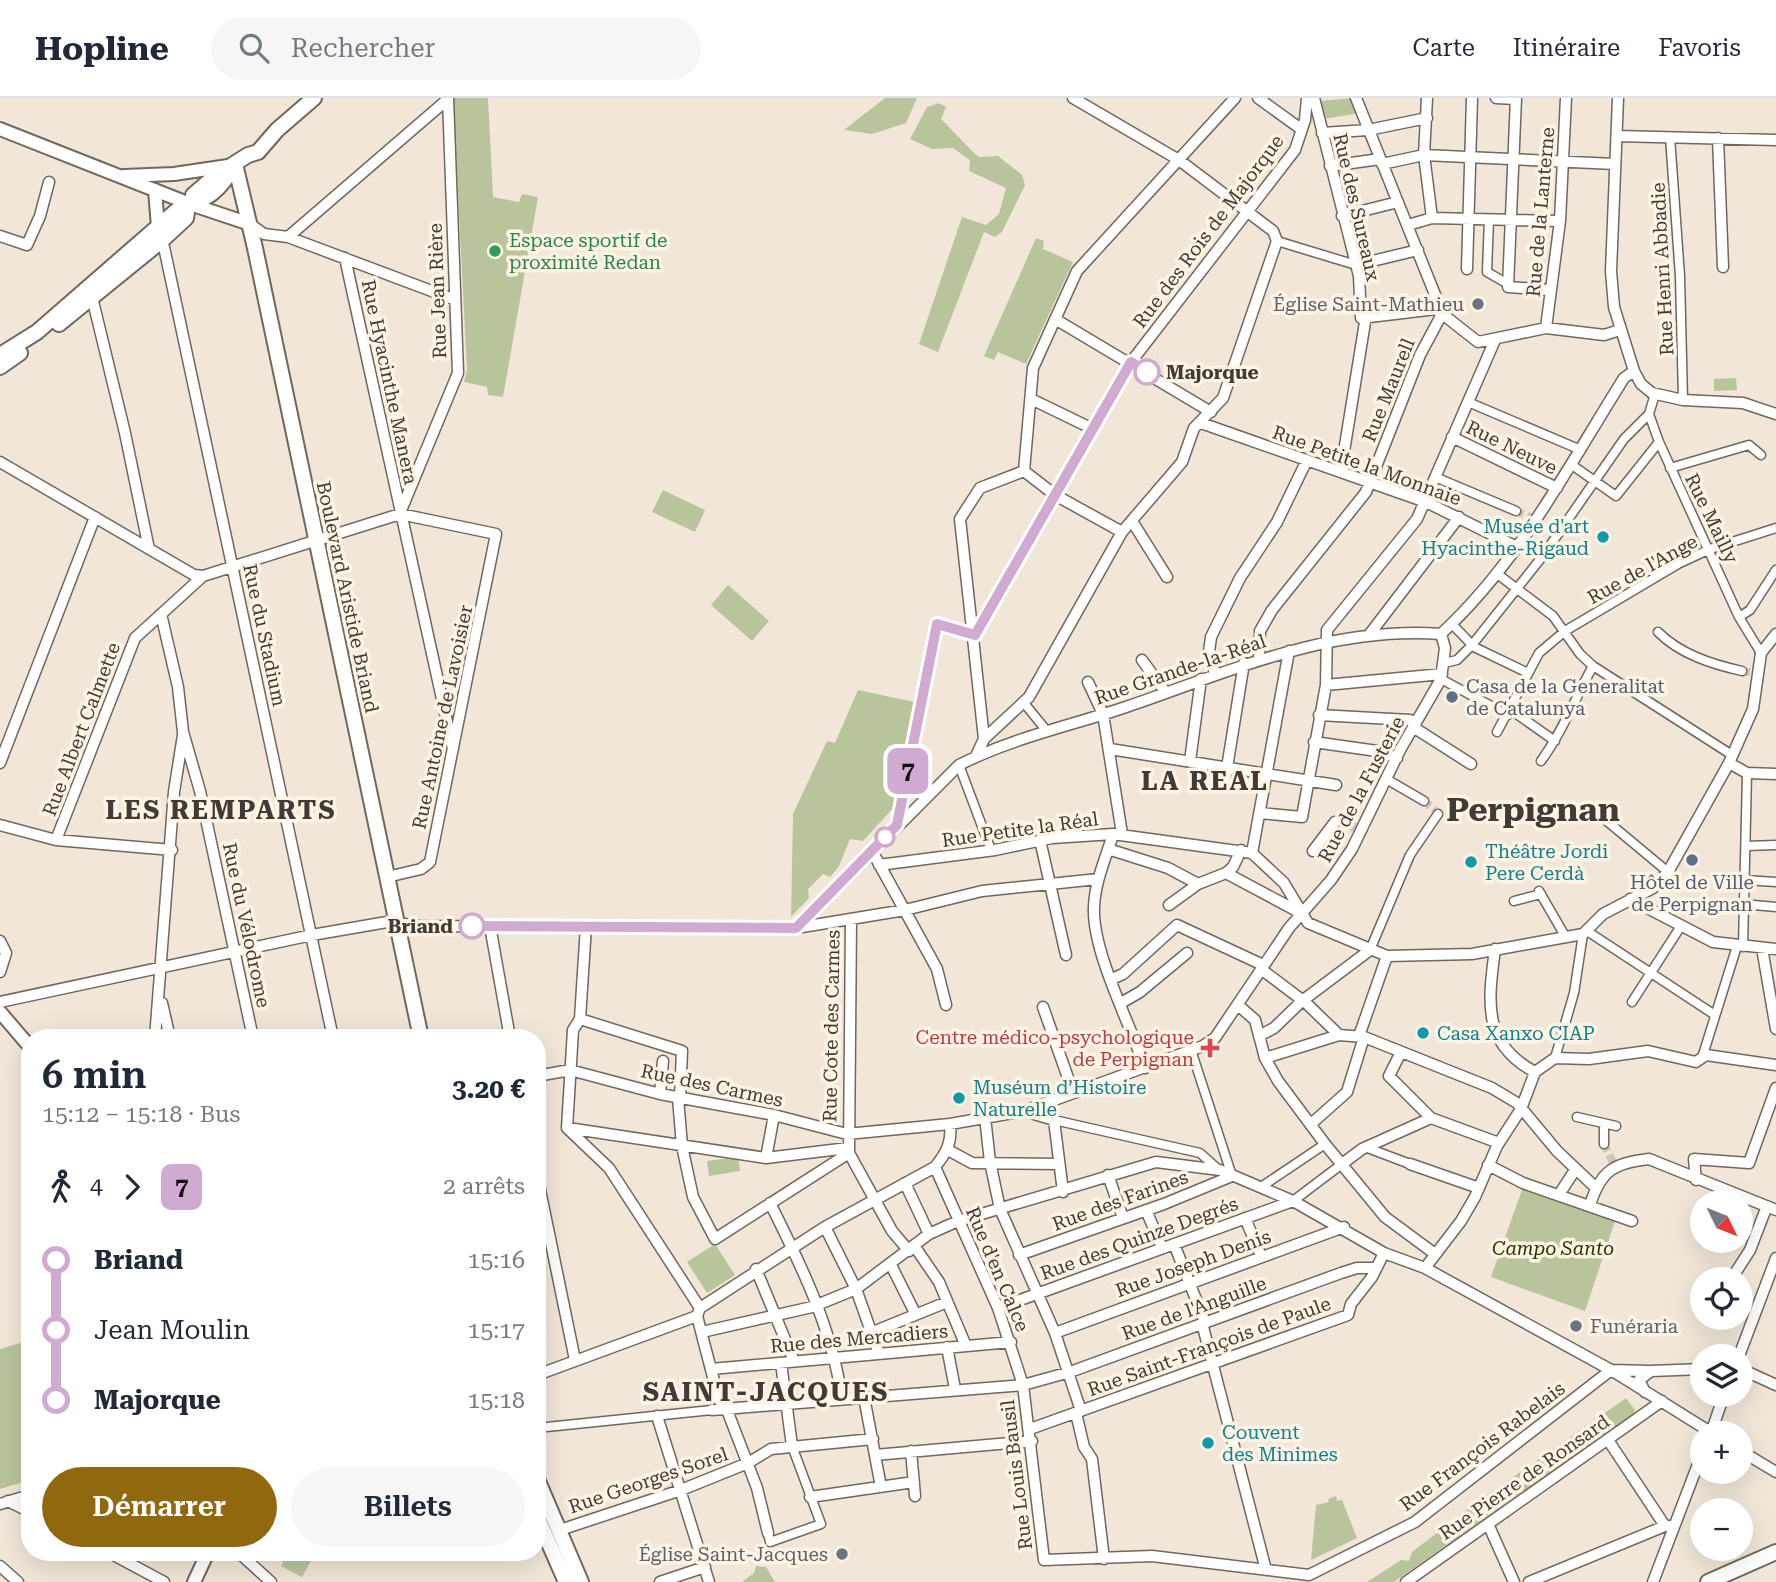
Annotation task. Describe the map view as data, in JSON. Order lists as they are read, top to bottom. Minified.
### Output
{"streets":{"main road":["Boulevard Aristide Briand"],"street":["Rue des Sureaux","Rue de la Lanterne","Rue des Rois de Majorque","Rue Henri Abbadie","Rue Jean Rière","Rue Hyacinthe Manera","Rue Maurell","Rue Neuve","Rue Petite la Monnaie","Rue Mailly","Rue de l'Ange","Rue du Stadium","Rue Grande-la-Réal","Rue Antoine de Lavoisier","Rue Albert Calmette","Rue de la Fusterie","Rue Petite la Réal","Rue du Vélodrome","Rue Cote des Carmes","Rue des Carmes","Rue des Farines","Rue des Quinze Degrés","Rue Joseph Denis","Rue d'en Calce","Rue de l'Anguille","Rue des Mercadiers","Rue Saint-François de Paule","Rue François Rabelais","Rue Louis Bausil","Rue Pierre de Ronsard","Rue Georges Sorel"]},"crossings":[["Rue des Sureaux","Rue des Rois de Majorque"],["Rue des Sureaux","Rue Petite la Monnaie"],["Rue Jean Rière","Rue Hyacinthe Manera"],["Rue Jean Rière","Rue Antoine de Lavoisier"],["Rue Hyacinthe Manera","Rue Antoine de Lavoisier"],["Rue Maurell","Rue Petite la Monnaie"],["Rue Maurell","Rue Grande-la-Réal"],["Rue Mailly","Rue de l'Ange"],["Boulevard Aristide Briand","Rue Antoine de Lavoisier"],["Rue Albert Calmette","Rue du Vélodrome"],["Rue de la Fusterie","Rue Petite la Réal"],["Rue Cote des Carmes","Rue des Carmes"],["Rue des Quinze Degrés","Rue d'en Calce"],["Rue d'en Calce","Rue de l'Anguille"],["Rue d'en Calce","Rue des Mercadiers"],["Rue d'en Calce","Rue Louis Bausil"],["Rue de l'Anguille","Rue Saint-François de Paule"],["Rue de l'Anguille","Rue Louis Bausil"],["Rue Saint-François de Paule","Rue Louis Bausil"],["Rue François Rabelais","Rue Louis Bausil"]],"districts":["LA REAL","Perpignan","LES REMPARTS","SAINT-JACQUES"],"parks":["Campo Santo"],"places":{"other":["Espace sportif de proximité Redan","Église Saint-Mathieu","Majorque","Musée d'art Hyacinthe-Rigaud","Casa de la Generalitat de Catalunya","Hôtel de Ville de Perpignan","Théâtre Jordi Pere Cerdà","Briand","Casa Xanxo CIAP","Muséum d’Histoire Naturelle","Funéraria","Couvent des Minimes","Église Saint-Jacques"],"health":["Centre médico-psychologique de Perpignan"]},"lines":["bus line 7"],"north":"bottom right","page":{"header":"Hopline","search":"Rechercher","nav":["Carte","Itinéraire","Favoris"],"on_map":"7","heading":["6 min","15:12 – 15:18 · Bus","3.20 €"],"legs":["4","7","2 arrêts"],"map_buttons":["+","−"],"list":[{"name":"Briand","value":"15:16"},{"name":"Jean Moulin","value":"15:17"},{"name":"Majorque","value":"15:18"}],"buttons":["Démarrer","Billets"]}}
